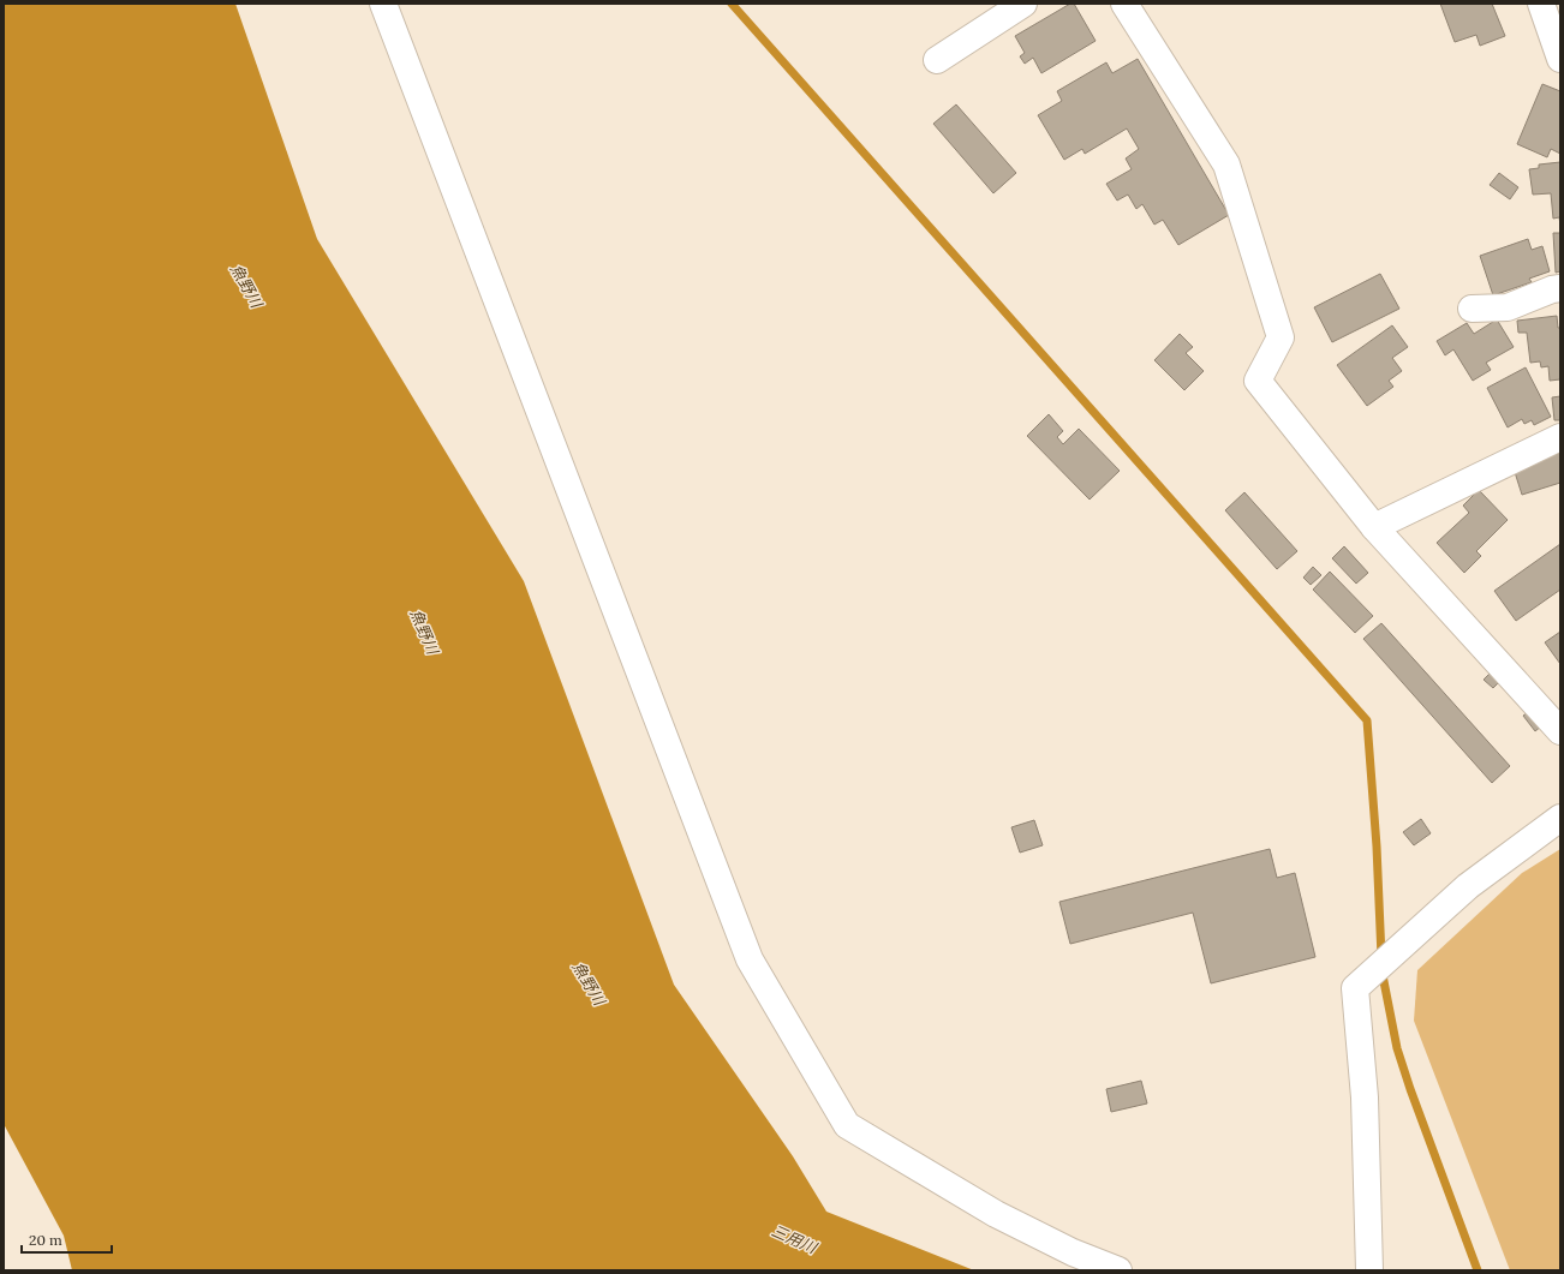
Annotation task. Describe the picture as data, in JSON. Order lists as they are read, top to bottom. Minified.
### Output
{"water":["魚野川","三用川"],"scale_bar":"20 m"}
